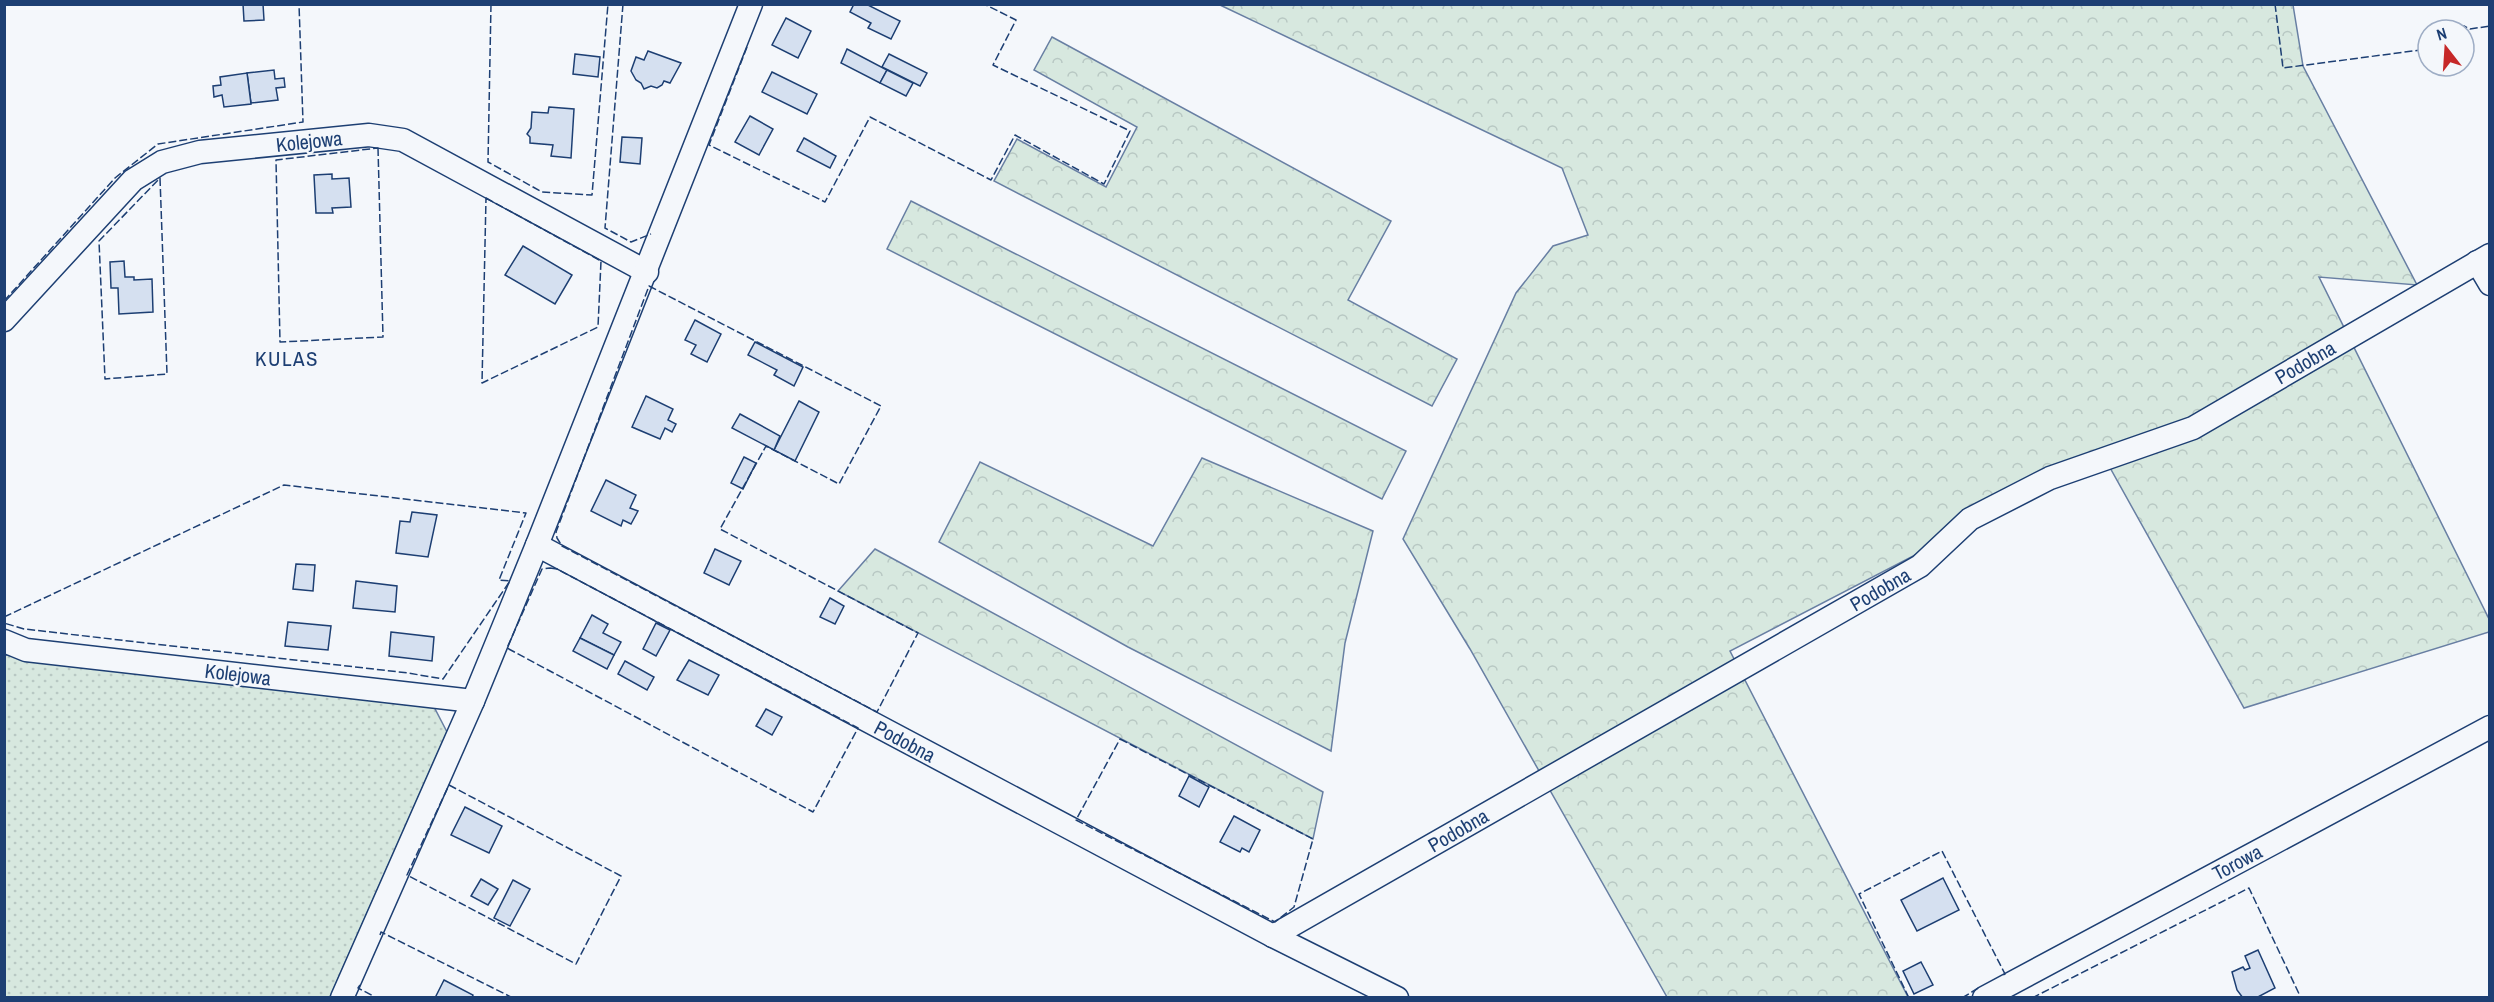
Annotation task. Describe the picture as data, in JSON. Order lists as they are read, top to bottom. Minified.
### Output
{"streets":{"street":["Kolejowa","Podobna","Torowa"]},"districts":["KULAS"],"north":"top"}
